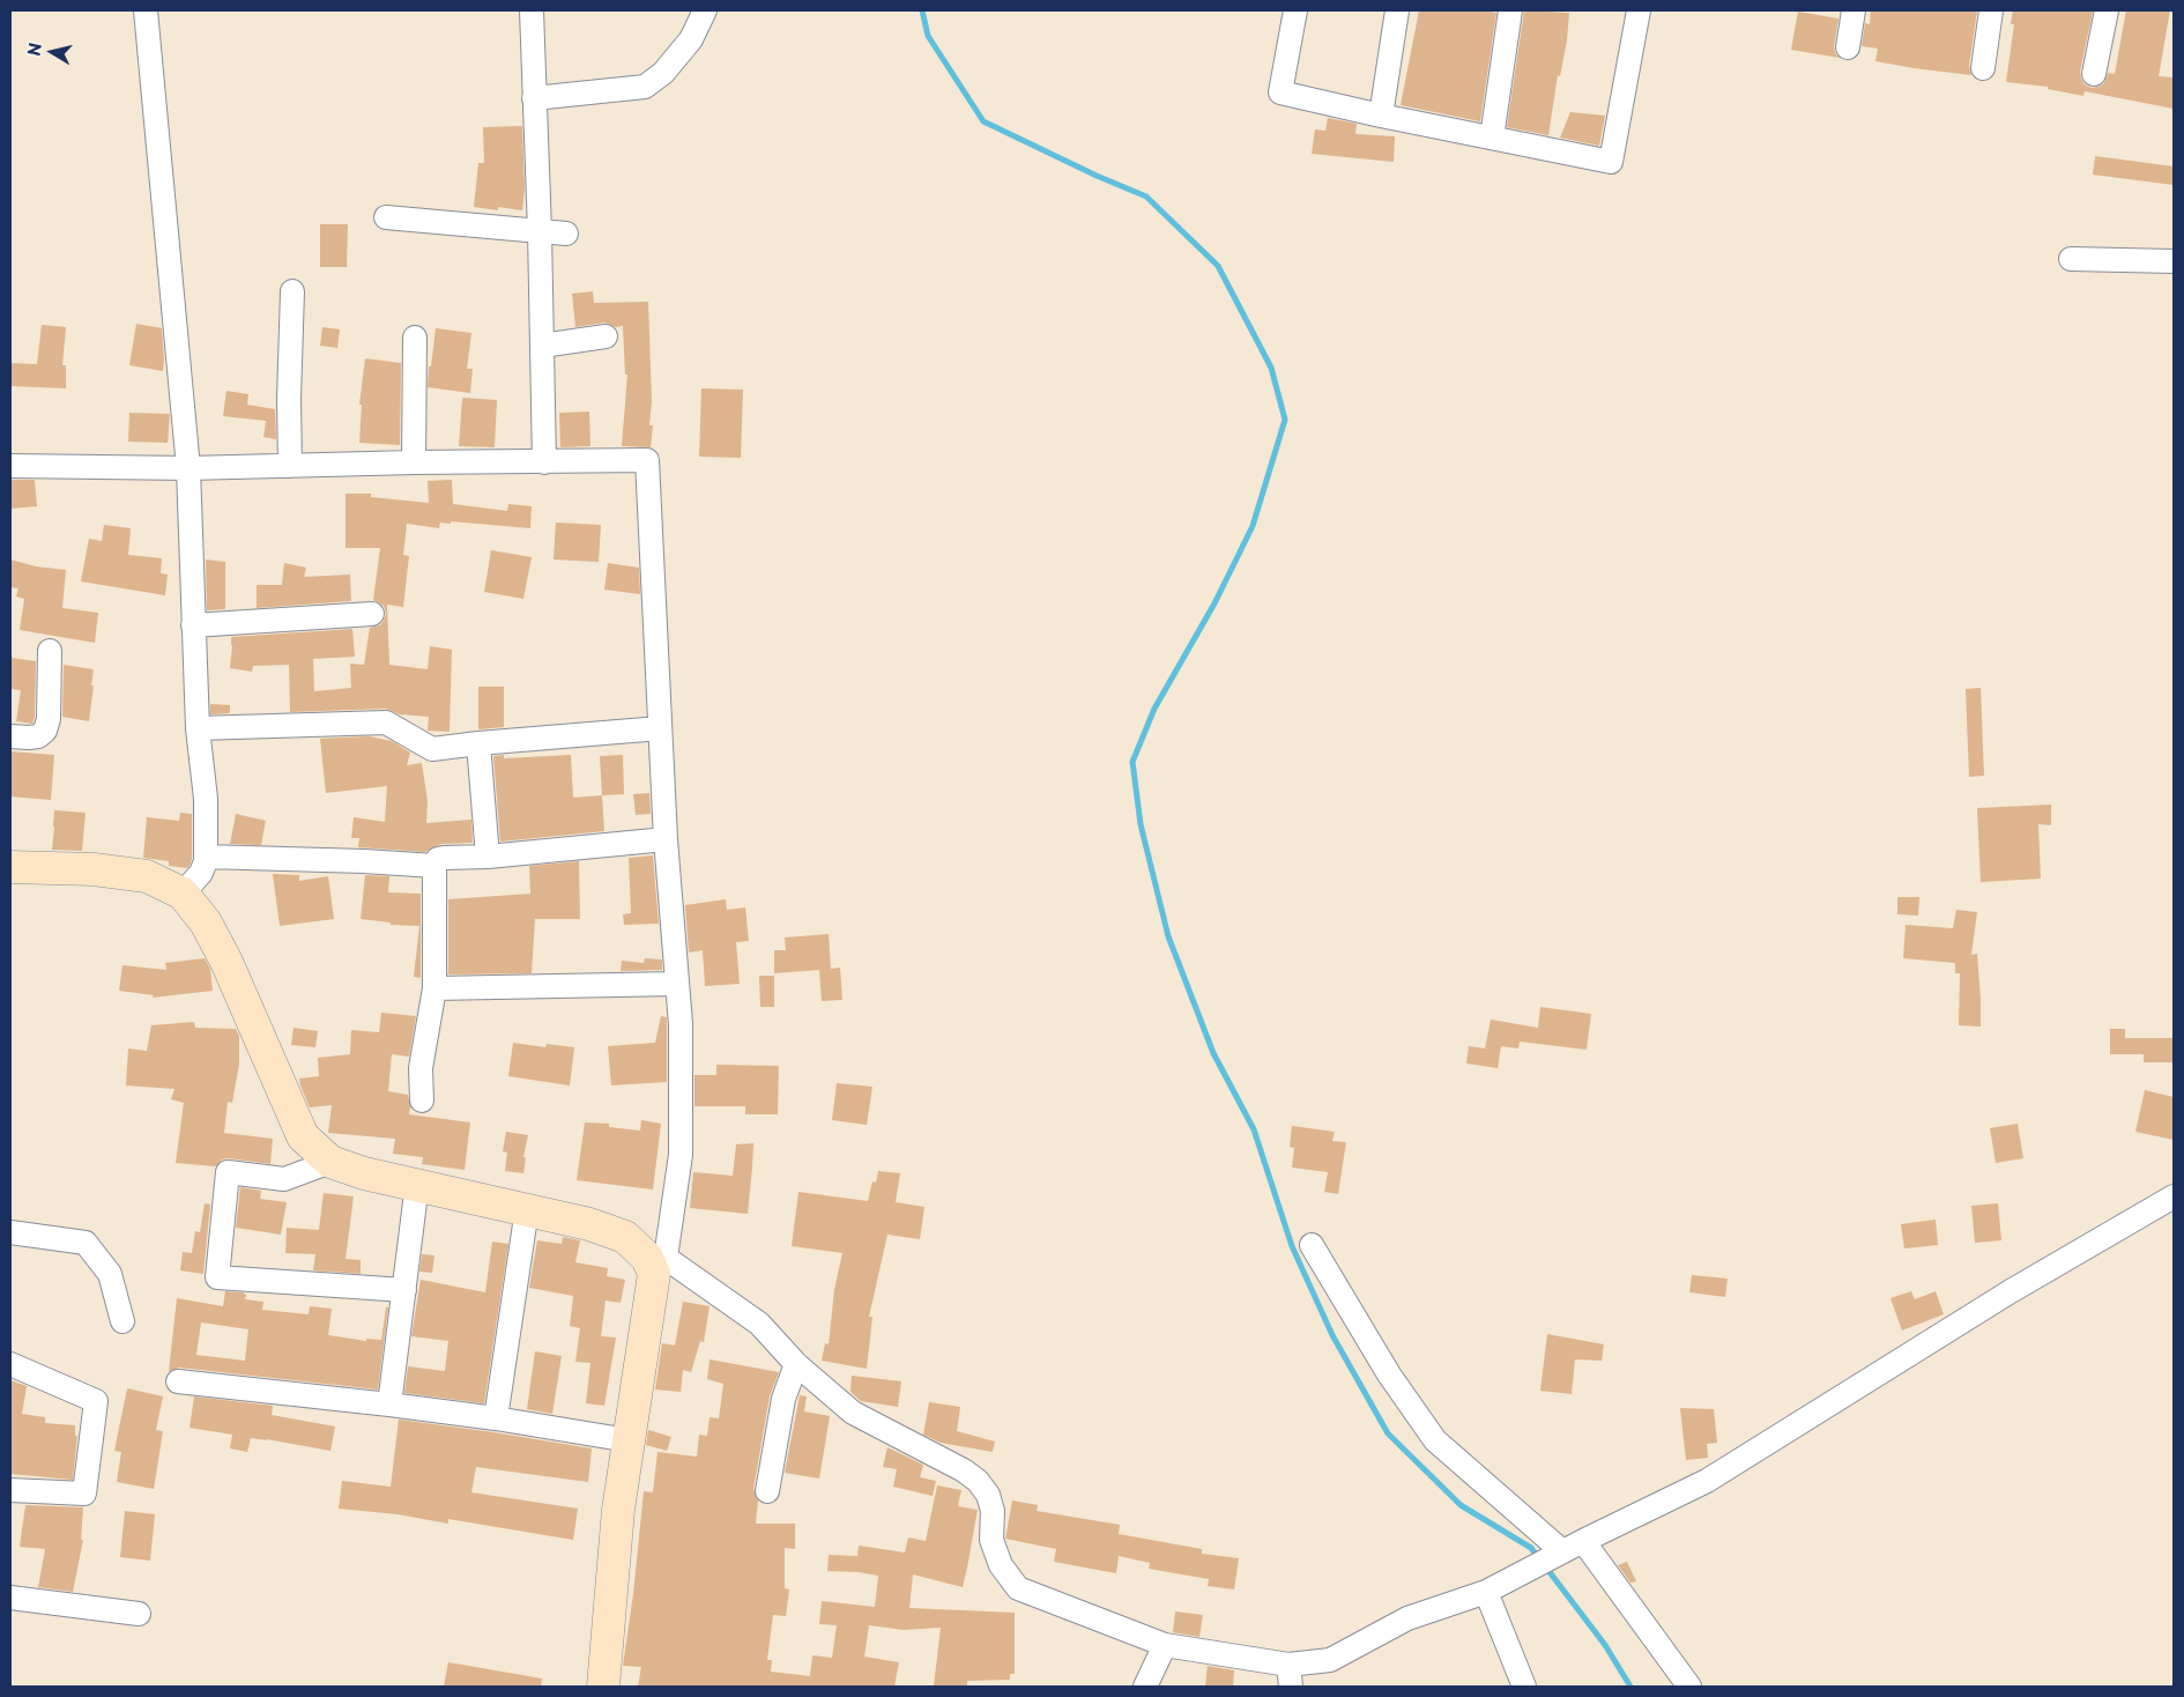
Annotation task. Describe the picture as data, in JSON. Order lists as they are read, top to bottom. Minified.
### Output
{"north":"left"}
